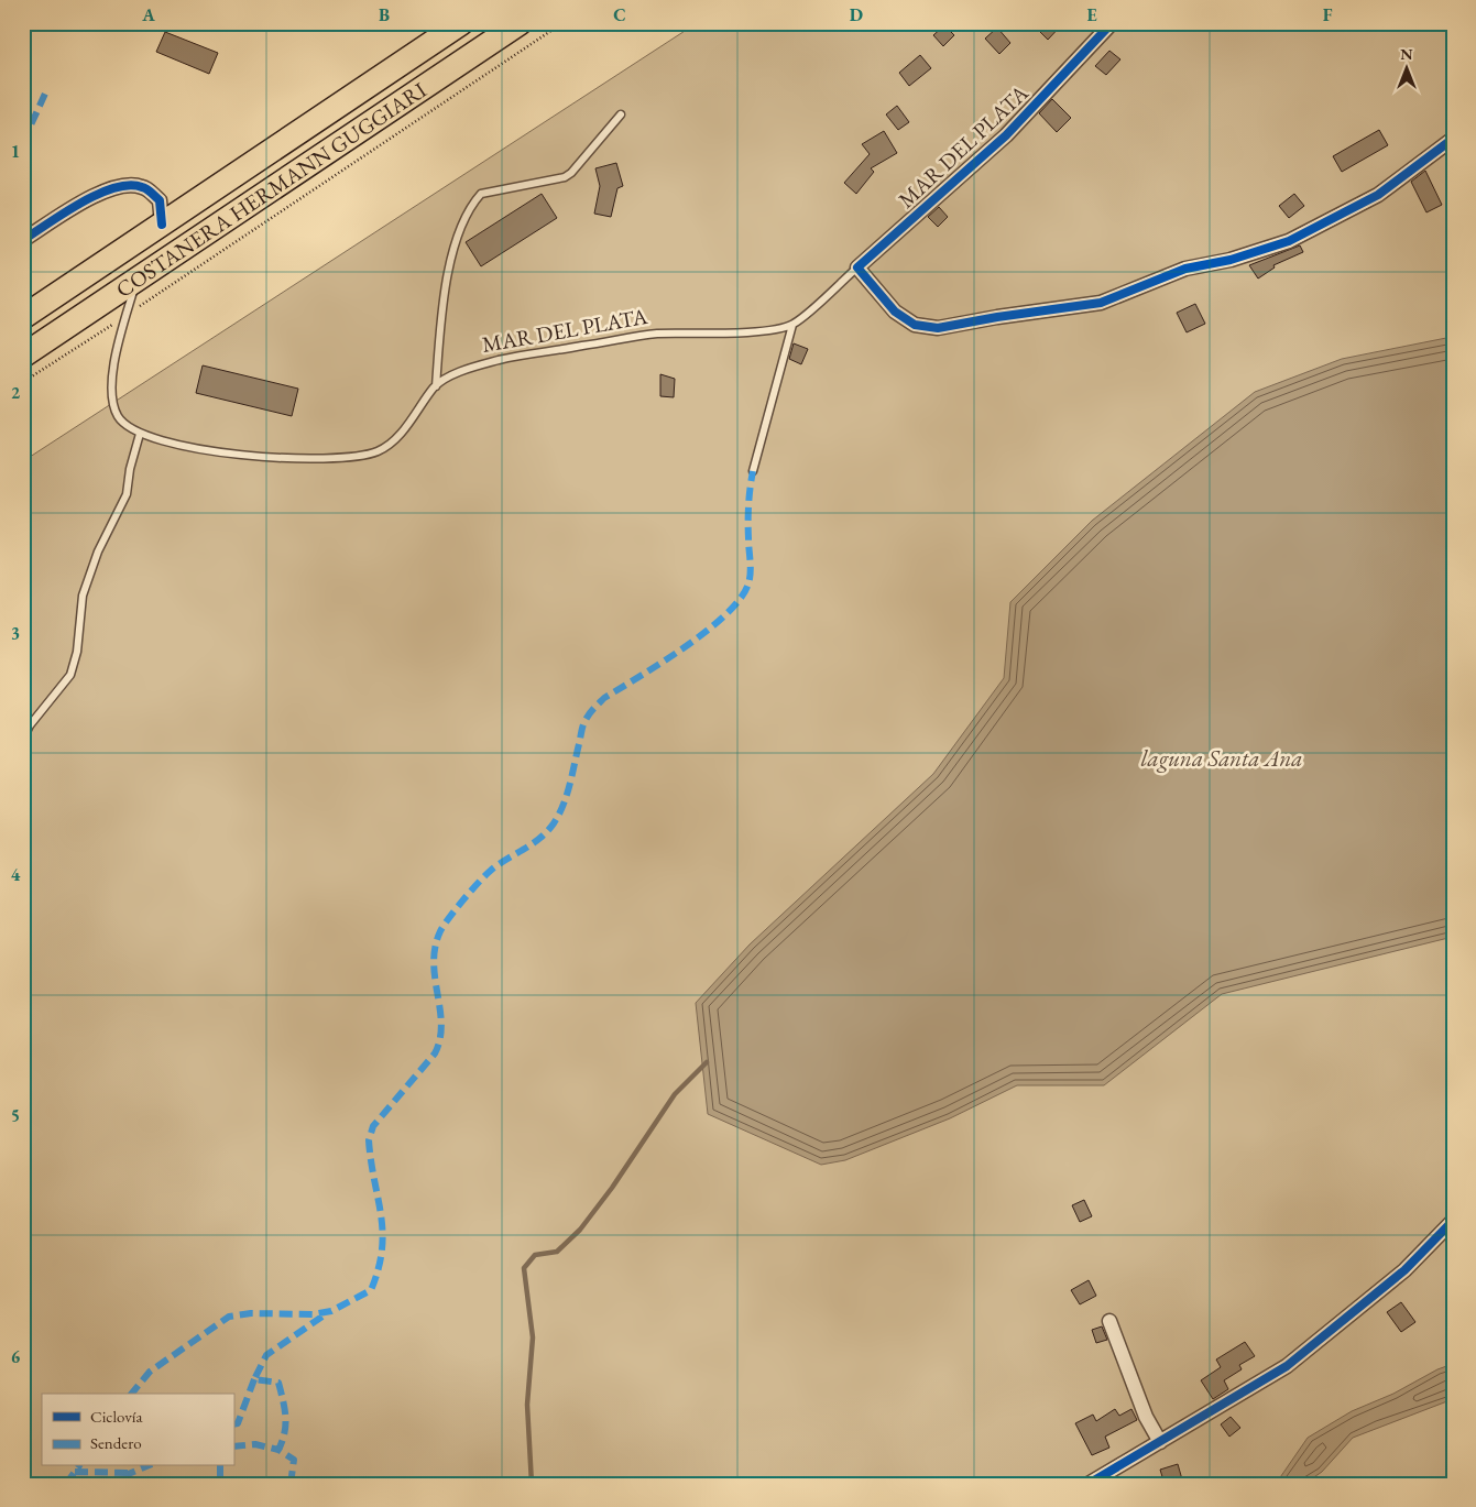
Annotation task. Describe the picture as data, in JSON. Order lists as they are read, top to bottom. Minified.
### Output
{"streets":{"highway":["COSTANERA HERMANN GUGGIARI"],"street":["MAR DEL PLATA"]},"crossings":[["MAR DEL PLATA","COSTANERA HERMANN GUGGIARI"]],"water":["laguna Santa Ana"],"legend":["Ciclovía","Sendero"],"north":"top","grid":{"columns":["A","B","C","D","E","F"],"rows":["1","2","3","4","5","6"]}}
